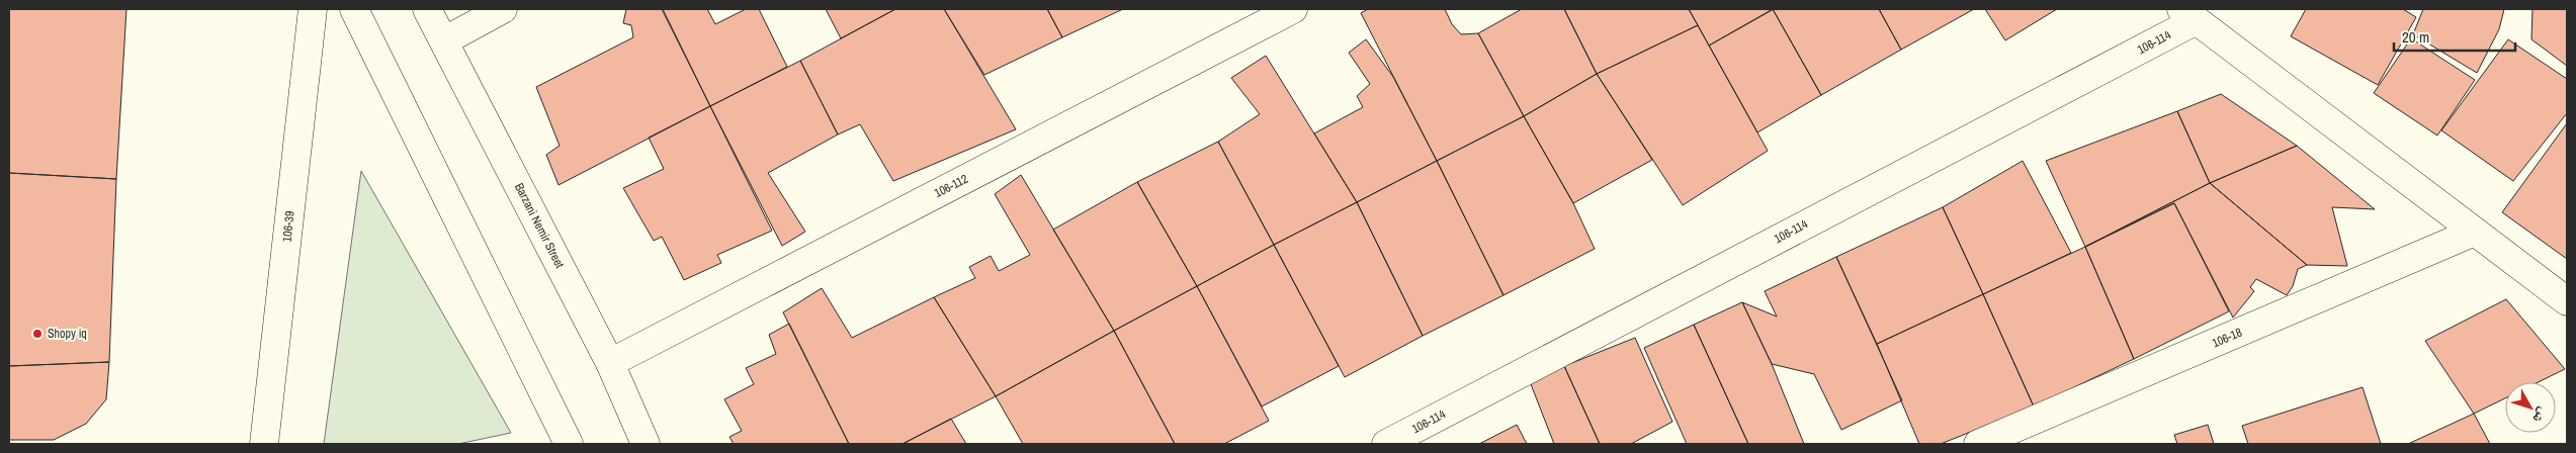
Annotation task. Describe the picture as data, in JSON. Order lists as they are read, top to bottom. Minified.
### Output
{"streets":{"street":["106-114","106-112","Barzani Nemir Street","106-39","106-18"]},"crossings":[["106-112","Barzani Nemir Street"]],"places":["Shopy iq"],"scale_bar":"20 m","north":"bottom right"}
